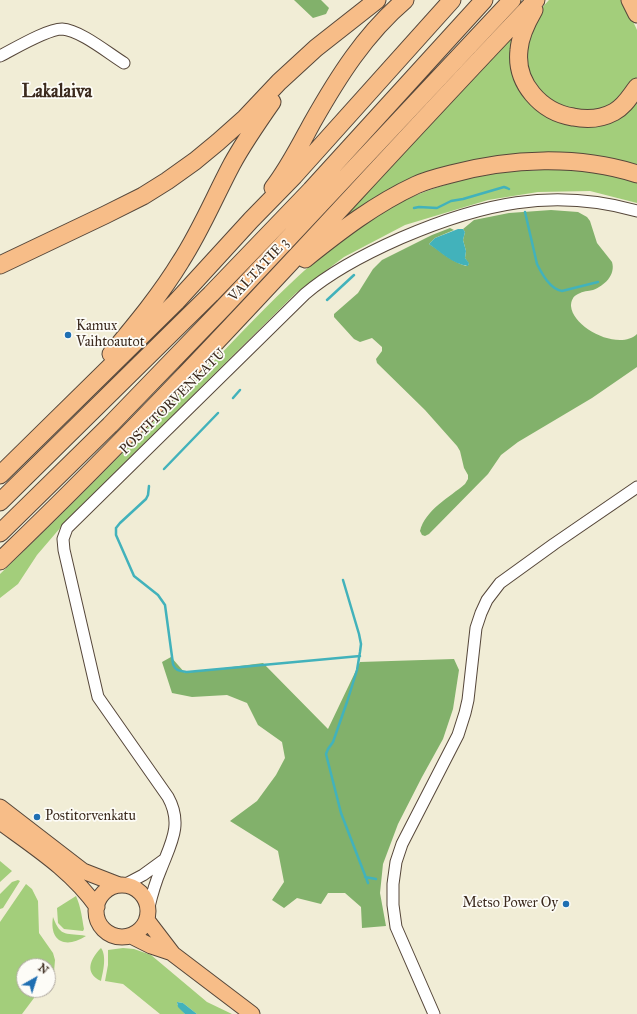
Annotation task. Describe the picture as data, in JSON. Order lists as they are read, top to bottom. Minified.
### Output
{"streets":{"highway":["VALTATIE 3"],"street":["POSTITORVENKATU"]},"districts":["Lakalaiva"],"places":["Kamux Vaihtoautot","Postitorvenkatu","Metso Power Oy"],"north":"top right"}
